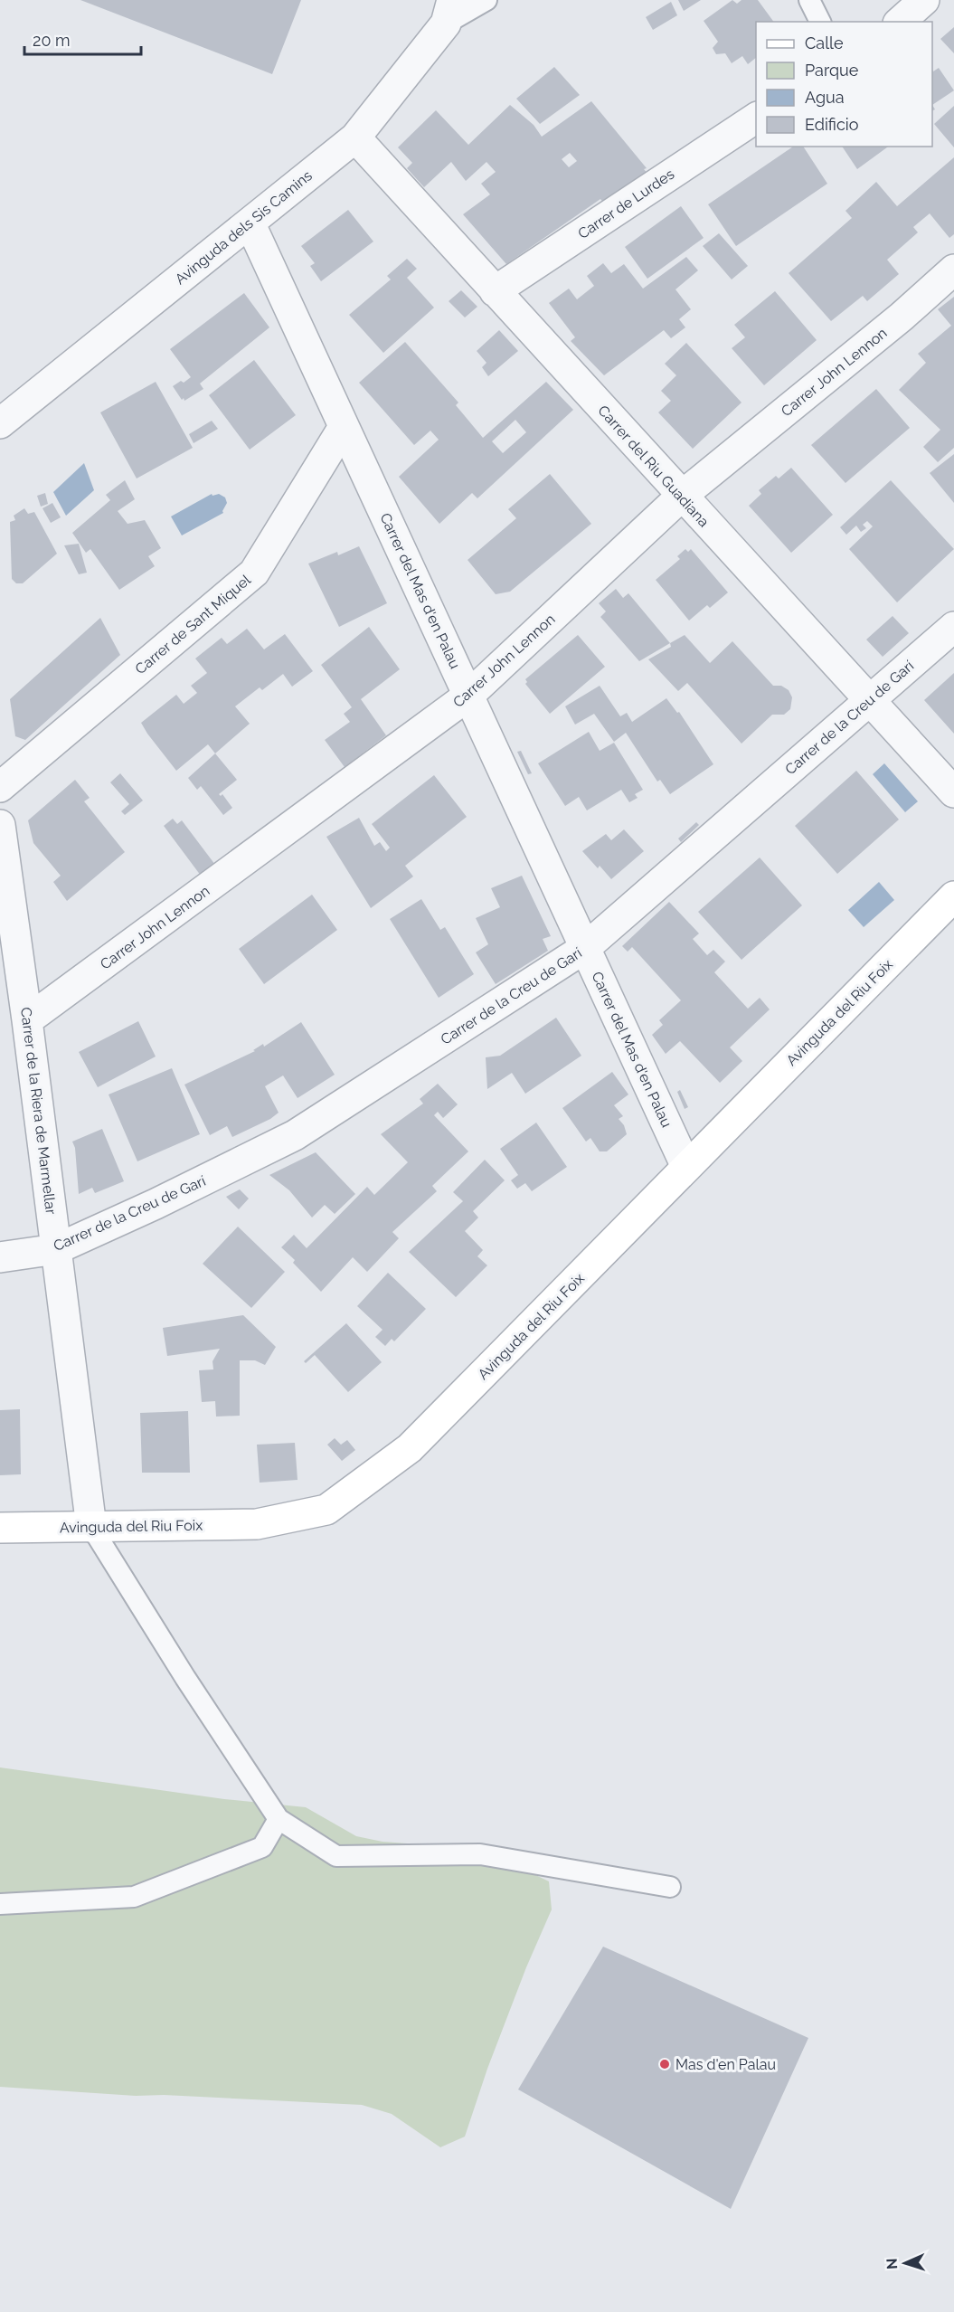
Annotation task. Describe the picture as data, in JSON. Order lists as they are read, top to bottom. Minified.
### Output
{"streets":{"street":["Carrer de Lurdes","Avinguda dels Sis Camins","Carrer John Lennon","Carrer del Riu Guadiana","Carrer del Mas d'en Palau","Carrer de Sant Miquel","Carrer de la Creu de Garí","Avinguda del Riu Foix","Carrer de la Riera de Marmellar"]},"crossings":[["Carrer de Lurdes","Carrer del Riu Guadiana"],["Avinguda dels Sis Camins","Carrer del Riu Guadiana"],["Avinguda dels Sis Camins","Carrer del Mas d'en Palau"],["Carrer John Lennon","Carrer del Riu Guadiana"],["Carrer John Lennon","Carrer del Mas d'en Palau"],["Carrer John Lennon","Carrer de la Riera de Marmellar"],["Carrer del Riu Guadiana","Carrer de la Creu de Garí"],["Carrer del Mas d'en Palau","Carrer de Sant Miquel"],["Carrer del Mas d'en Palau","Carrer de la Creu de Garí"],["Carrer del Mas d'en Palau","Avinguda del Riu Foix"],["Carrer de la Creu de Garí","Carrer de la Riera de Marmellar"],["Avinguda del Riu Foix","Carrer de la Riera de Marmellar"]],"places":["Mas d'en Palau"],"legend":["Calle","Parque","Agua","Edificio"],"scale_bar":"20 m","north":"left"}
